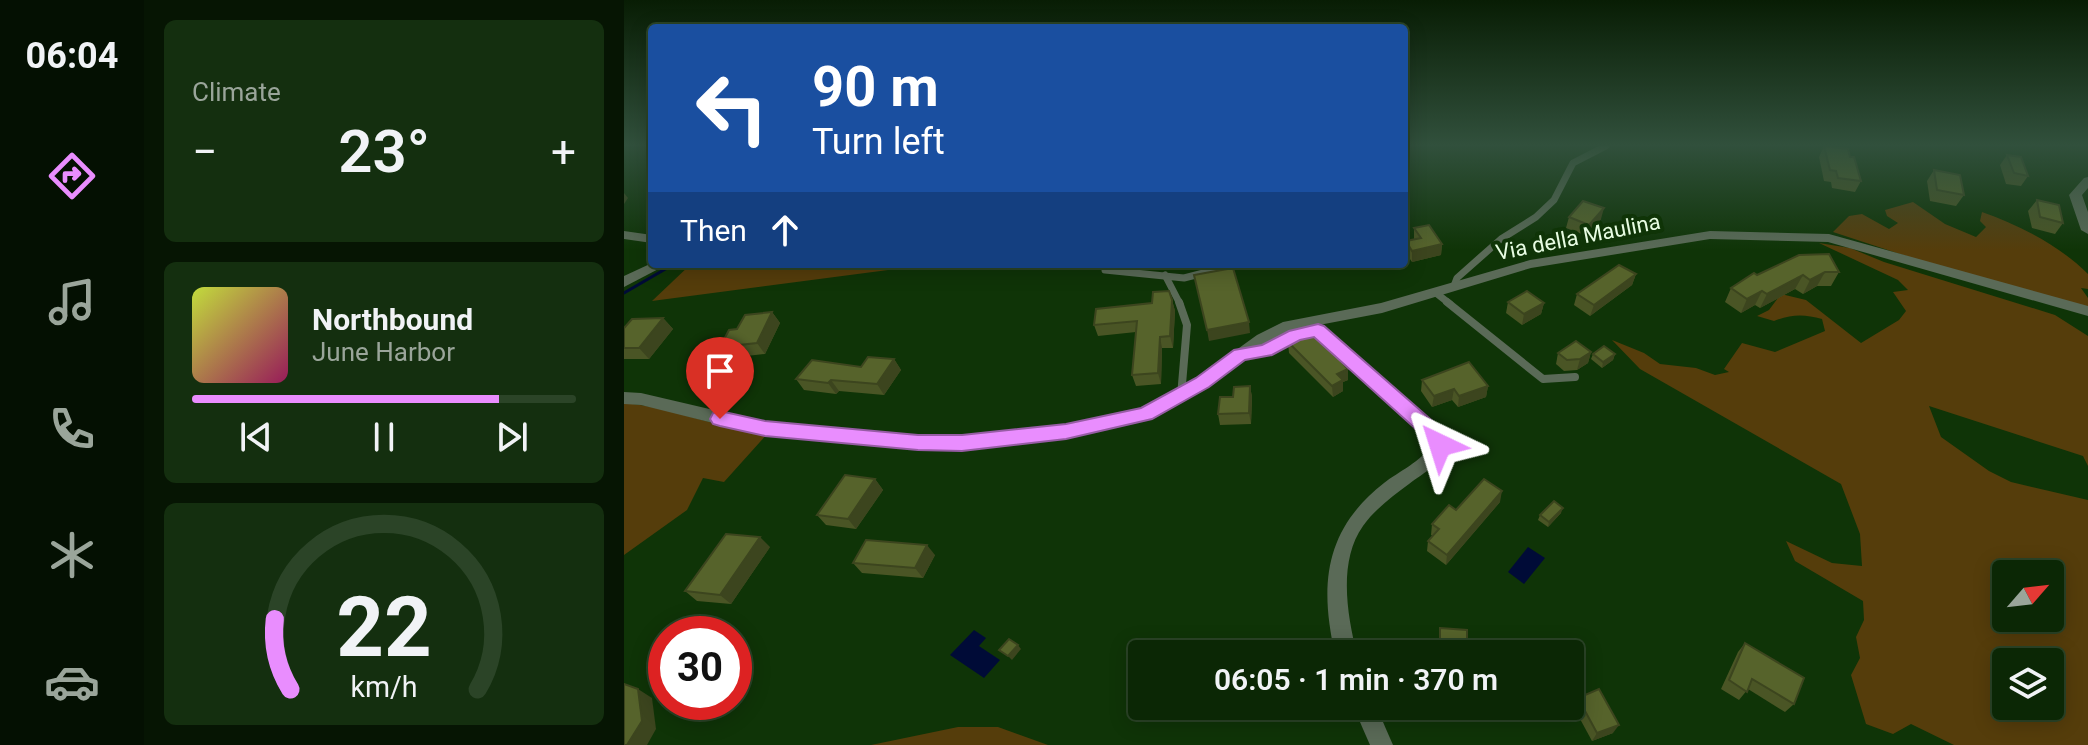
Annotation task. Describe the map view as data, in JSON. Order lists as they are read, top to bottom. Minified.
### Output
{"streets":{"street":["Via della Maulina"]},"north":"top right","page":{"tabs":"06:04","tile":"Climate","turn":["90 m","Turn left"],"heat":["−","23°","+"],"then":"Then","song":["Northbound","June Harbor"],"limit":"30","trip":"06:05 · 1 min · 370 m","gauge":["22","km/h"]}}
